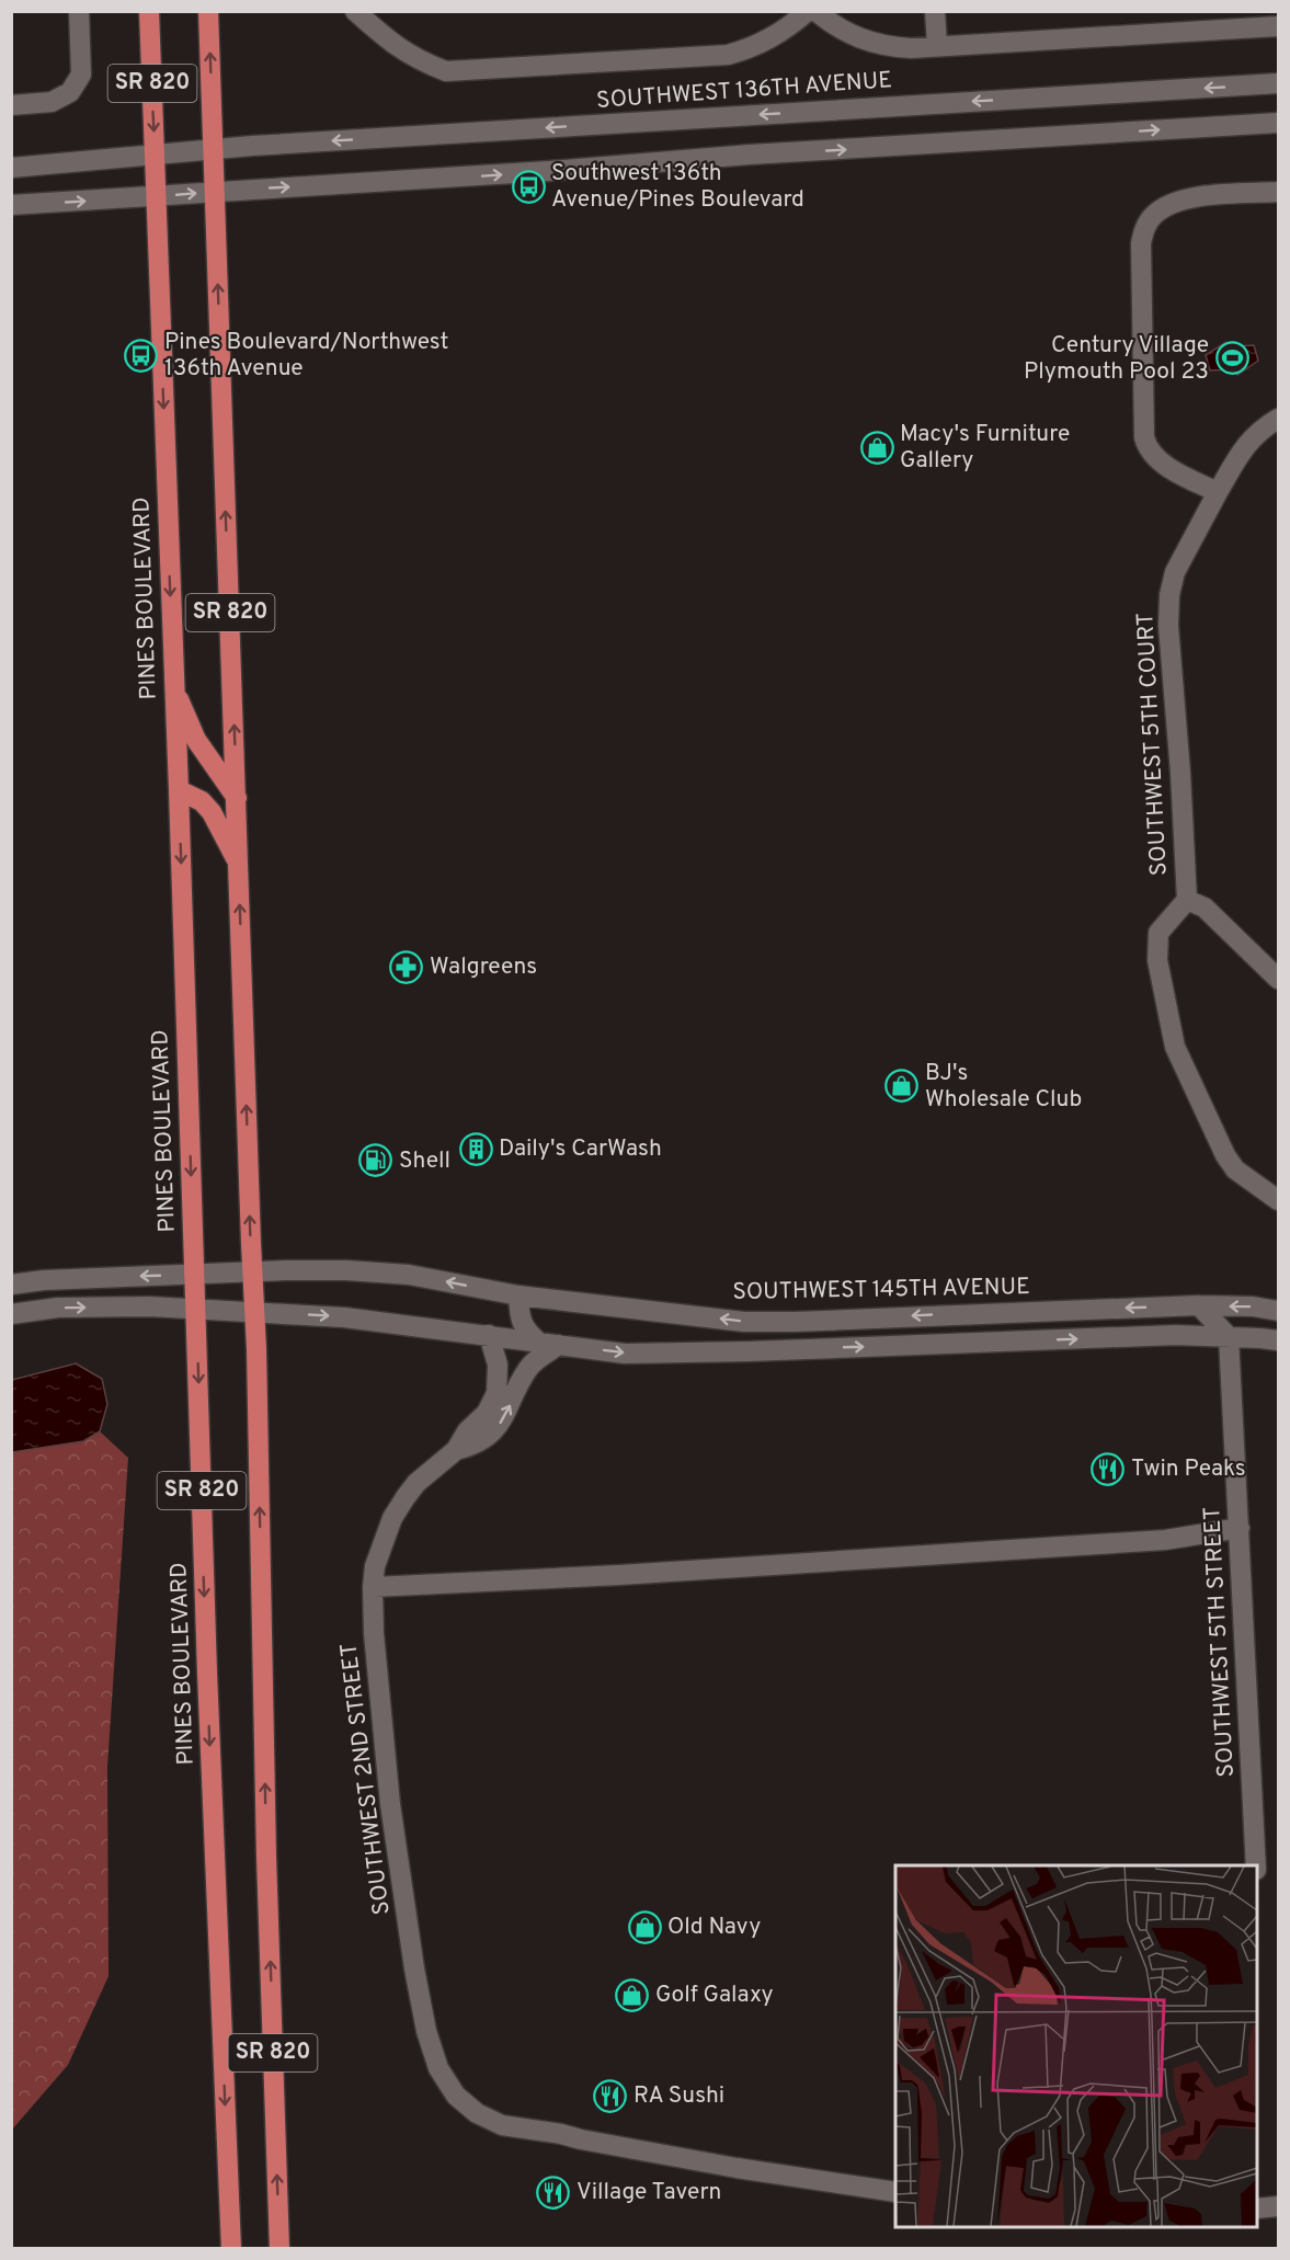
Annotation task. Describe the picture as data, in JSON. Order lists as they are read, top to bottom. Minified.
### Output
{"streets":{"highway":["SR 820","PINES BOULEVARD"],"street":["SOUTHWEST 136TH AVENUE","SOUTHWEST 5TH COURT","SOUTHWEST 145TH AVENUE","SOUTHWEST 5TH STREET","SOUTHWEST 2ND STREET"]},"crossings":[["SR 820","SOUTHWEST 136TH AVENUE"],["SR 820","SOUTHWEST 145TH AVENUE"],["SOUTHWEST 136TH AVENUE","PINES BOULEVARD"],["PINES BOULEVARD","SOUTHWEST 145TH AVENUE"]],"places":{"bus stop":["Southwest 136th Avenue/Pines Boulevard","Pines Boulevard/Northwest 136th Avenue"],"sports":["Century Village Plymouth Pool 23"],"shop":["Macy's Furniture Gallery","BJ's Wholesale Club","Old Navy","Golf Galaxy"],"pharmacy":["Walgreens"],"building":["Daily's CarWash"],"fuel station":["Shell"],"restaurant":["Twin Peaks","RA Sushi","Village Tavern"]}}
